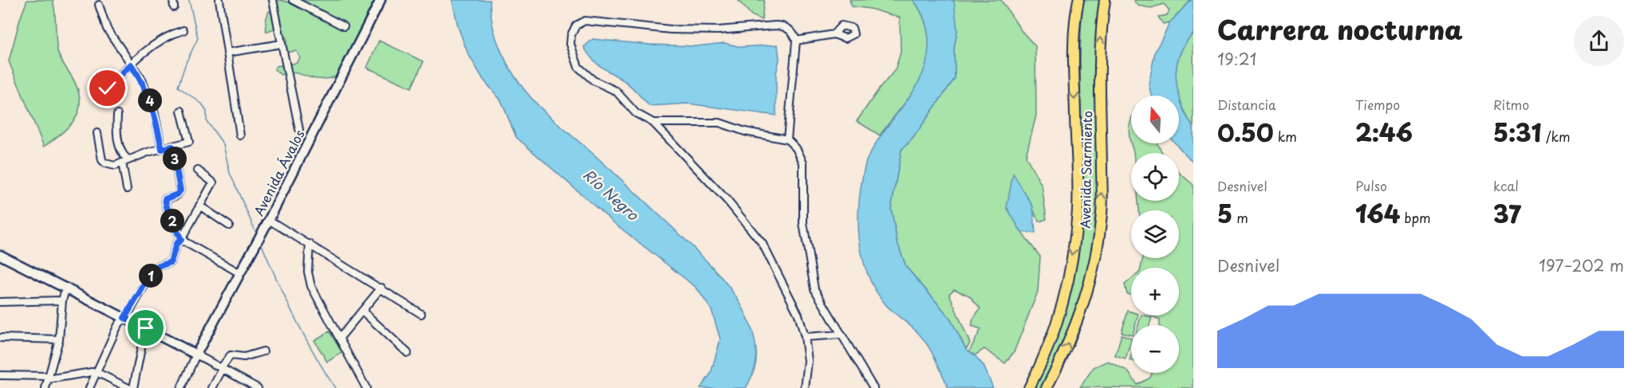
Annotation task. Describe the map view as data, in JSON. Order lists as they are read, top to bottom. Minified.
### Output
{"streets":{"main road":["Avenida Sarmiento"],"street":["Avenida Ávalos"]},"water":["Río Negro"],"north":"top","page":{"heading":["Carrera nocturna","19:21"],"stats":[["Distancia","0.50 km"],["Tiempo","2:46"],["Ritmo","5:31 /km"],["Desnivel","5 m"],["Pulso","164 bpm"],["kcal","37"]],"pins":["4","3","2","1"],"map_buttons":["+","−"],"chart":["Desnivel","197–202 m"]}}
